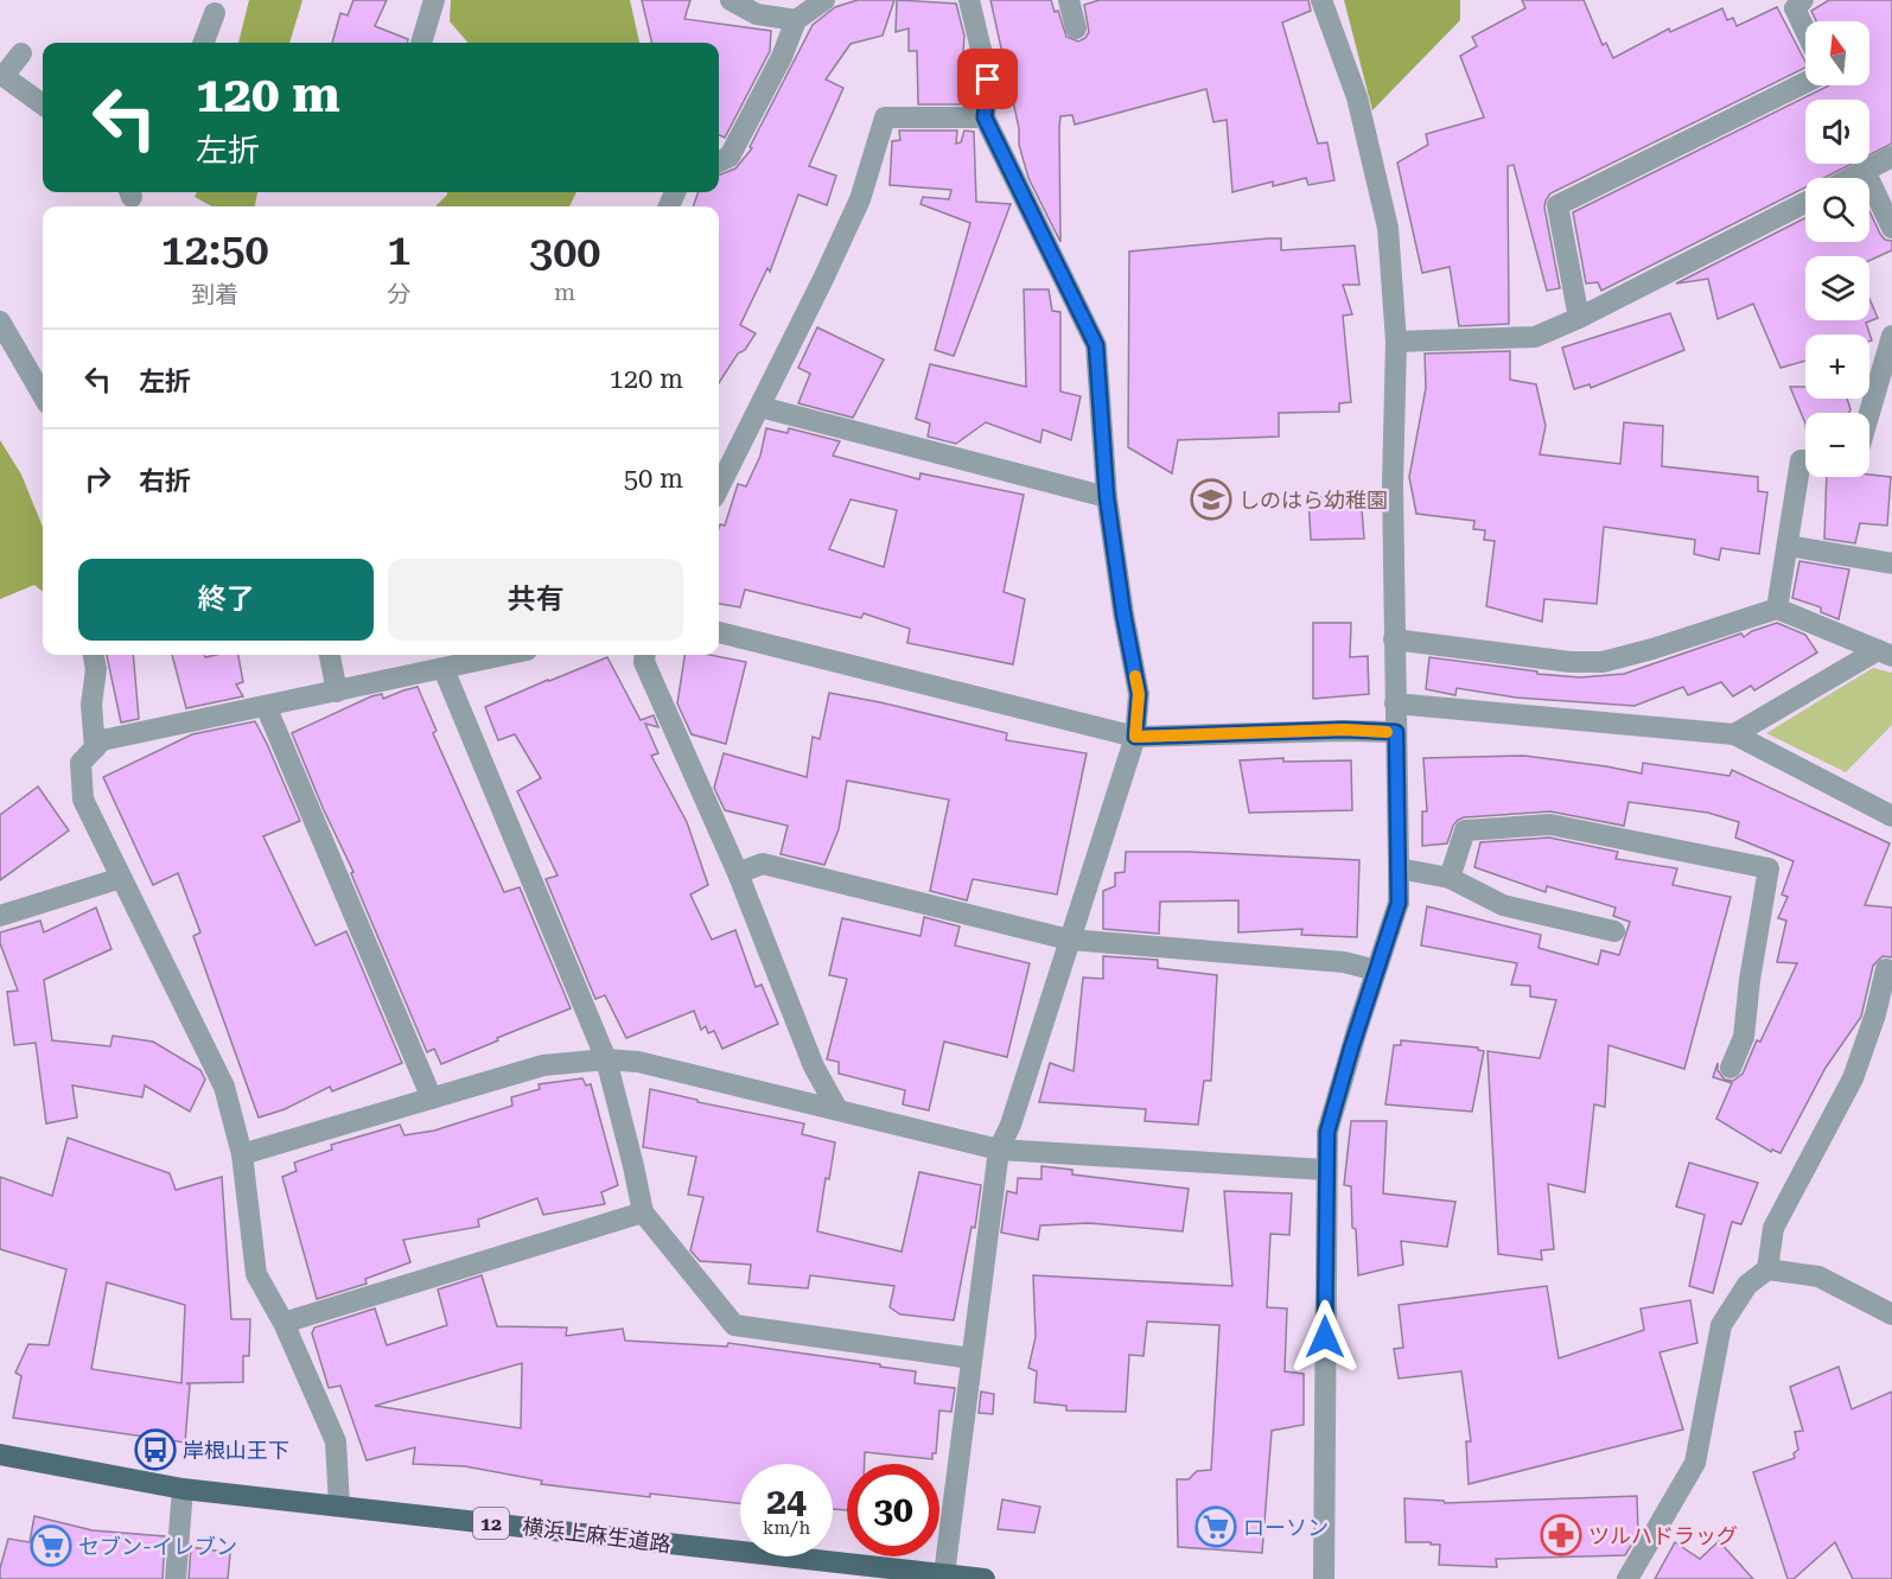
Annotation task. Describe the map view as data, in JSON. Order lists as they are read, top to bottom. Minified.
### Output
{"streets":{"main road":["12","横浜上麻生道路"]},"places":{"school or university":["しのはら幼稚園"],"bus stop":["岸根山王下"],"supermarket":["ローソン","セブン-イレブン"],"pharmacy":["ツルハドラッグ"]},"north":"top","page":{"map_buttons":["+","−"],"turn":["120 m","左折"],"eta":["12:50","到着","1","分","300","m"],"list":[{"name":"左折","value":"120 m"},{"name":"右折","value":"50 m"}],"buttons":["終了","共有"],"speed":"24 km/h","limit":"30"}}
